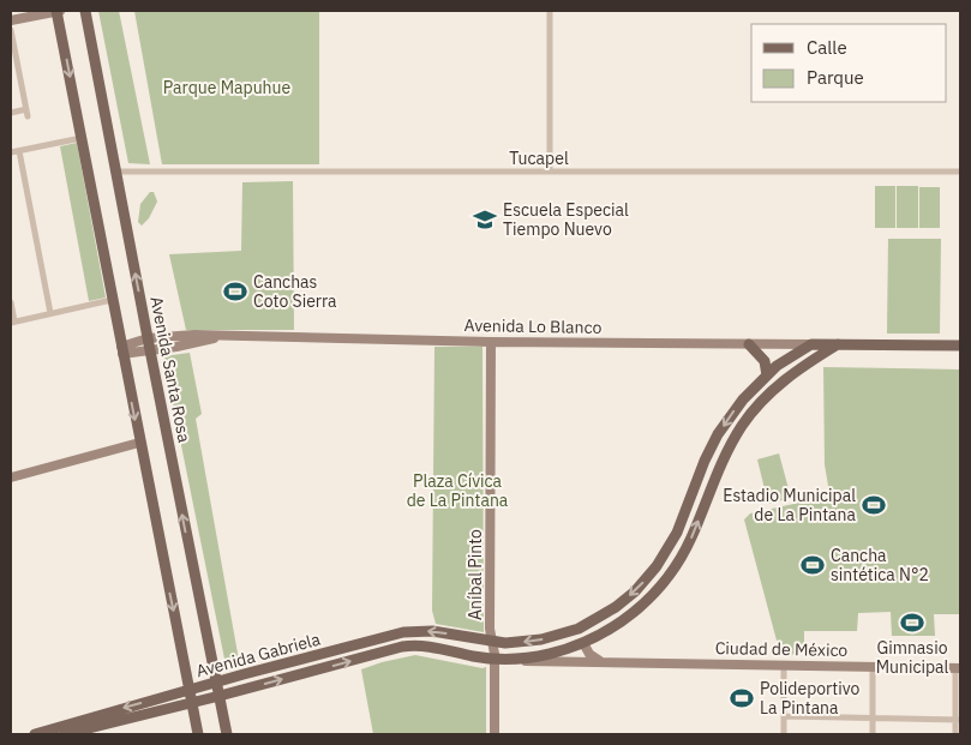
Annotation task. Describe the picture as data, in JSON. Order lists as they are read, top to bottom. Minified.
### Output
{"streets":{"main road":["Avenida Lo Blanco","Avenida Santa Rosa","Avenida Gabriela"],"street":["Tucapel","Aníbal Pinto","Ciudad de México"]},"crossings":[["Tucapel","Avenida Santa Rosa"],["Avenida Lo Blanco","Avenida Santa Rosa"],["Avenida Lo Blanco","Aníbal Pinto"],["Avenida Lo Blanco","Avenida Gabriela"],["Avenida Santa Rosa","Avenida Gabriela"],["Aníbal Pinto","Avenida Gabriela"],["Ciudad de México","Avenida Gabriela"]],"parks":["Parque Mapuhue","Plaza Cívica de La Pintana"],"places":{"school or university":["Escuela Especial Tiempo Nuevo"],"sports":["Canchas Coto Sierra","Estadio Municipal de La Pintana","Cancha sintética N°2","Gimnasio Municipal","Polideportivo La Pintana"]},"legend":["Calle","Parque"]}
